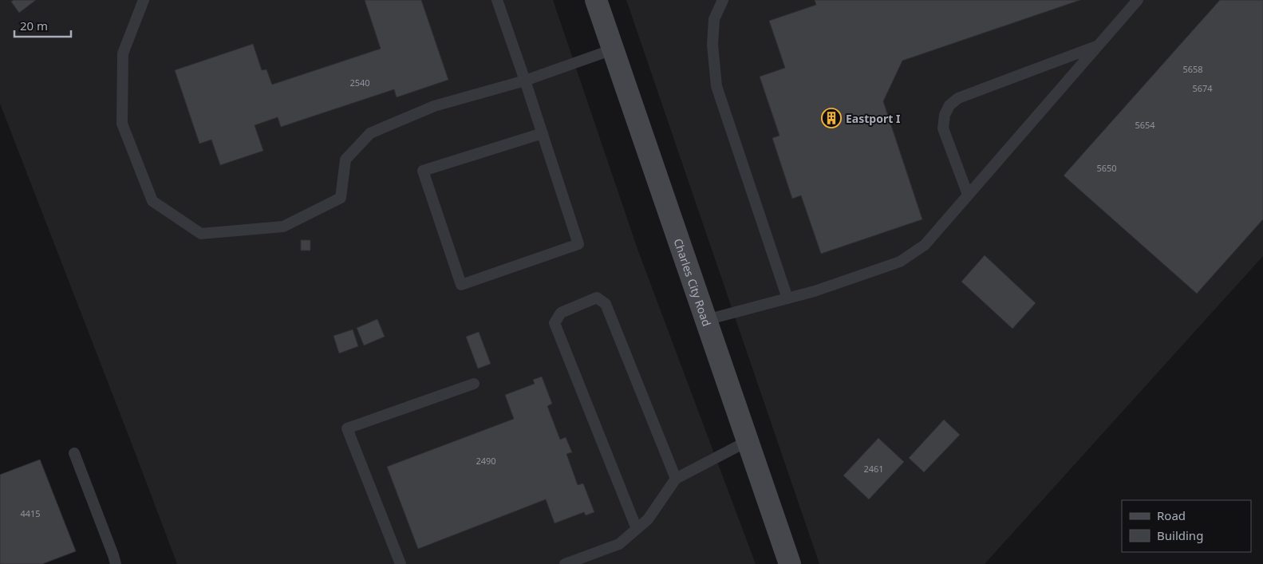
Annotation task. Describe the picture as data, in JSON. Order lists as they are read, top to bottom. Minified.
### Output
{"streets":{"main road":["Charles City Road"]},"places":{"building":["Eastport I"]},"house_numbers":["5658","2540","5674","5654","5650","2490","2461","4415"],"legend":["Road","Building"],"scale_bar":"20 m"}
